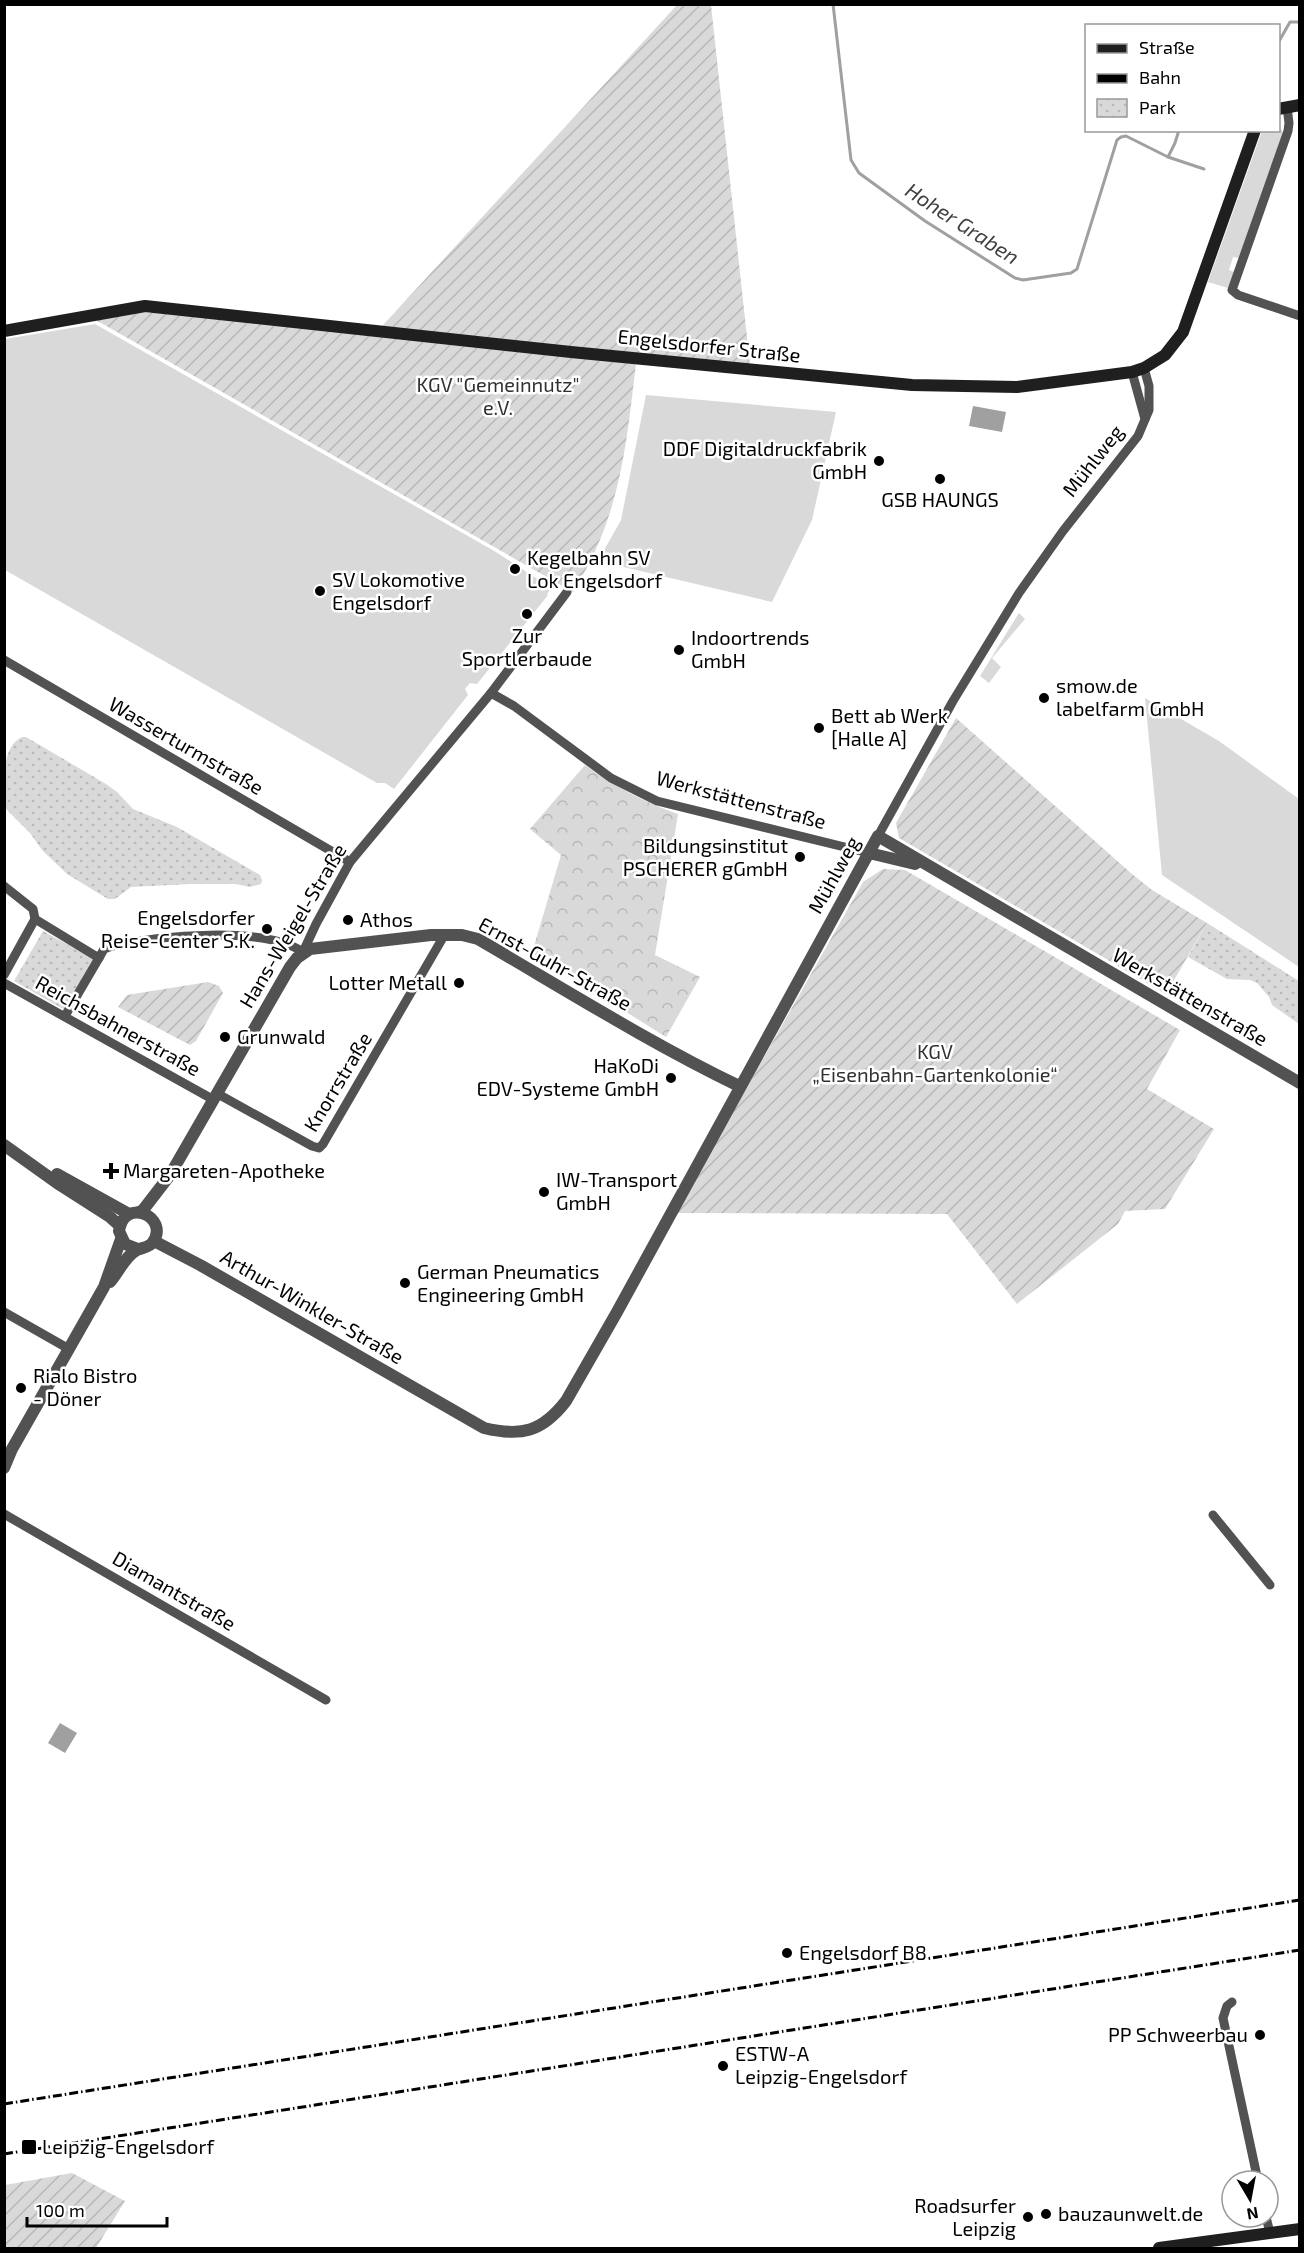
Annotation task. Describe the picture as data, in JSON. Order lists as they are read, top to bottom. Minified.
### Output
{"streets":{"main road":["Engelsdorfer Straße"],"street":["Mühlweg","Wasserturmstraße","Werkstättenstraße","Hans-Weigel-Straße","Ernst-Guhr-Straße","Reichsbahnerstraße","Knorrstraße","Arthur-Winkler-Straße","Diamantstraße"]},"crossings":[["Engelsdorfer Straße","Mühlweg"],["Mühlweg","Werkstättenstraße"],["Mühlweg","Ernst-Guhr-Straße"],["Mühlweg","Arthur-Winkler-Straße"],["Wasserturmstraße","Hans-Weigel-Straße"],["Werkstättenstraße","Hans-Weigel-Straße"],["Hans-Weigel-Straße","Ernst-Guhr-Straße"],["Hans-Weigel-Straße","Reichsbahnerstraße"],["Hans-Weigel-Straße","Knorrstraße"],["Hans-Weigel-Straße","Arthur-Winkler-Straße"],["Ernst-Guhr-Straße","Knorrstraße"],["Reichsbahnerstraße","Knorrstraße"]],"water":["Hoher Graben"],"parks":["KGV \"Gemeinnutz\" e.V.","KGV „Eisenbahn-Gartenkolonie“"],"places":{"other":["DDF Digitaldruckfabrik GmbH","GSB HAUNGS","Kegelbahn SV Lok Engelsdorf","SV Lokomotive Engelsdorf","Zur Sportlerbaude","Indoortrends GmbH","smow.de labelfarm GmbH","Bett ab Werk [Halle A]","Bildungsinstitut PSCHERER gGmbH","Athos","Engelsdorfer Reise-Center S.K.","Lotter Metall","Grunwald","HaKoDi EDV-Systeme GmbH","IW-Transport GmbH","German Pneumatics Engineering GmbH","Rialo Bistro - Döner","Engelsdorf B8","PP Schweerbau","ESTW-A Leipzig-Engelsdorf","bauzaunwelt.de","Roadsurfer Leipzig"],"health":["Margareten-Apotheke"],"transit":["Leipzig-Engelsdorf"]},"legend":["Straße","Bahn","Park"],"scale_bar":"100 m","north":"bottom"}
